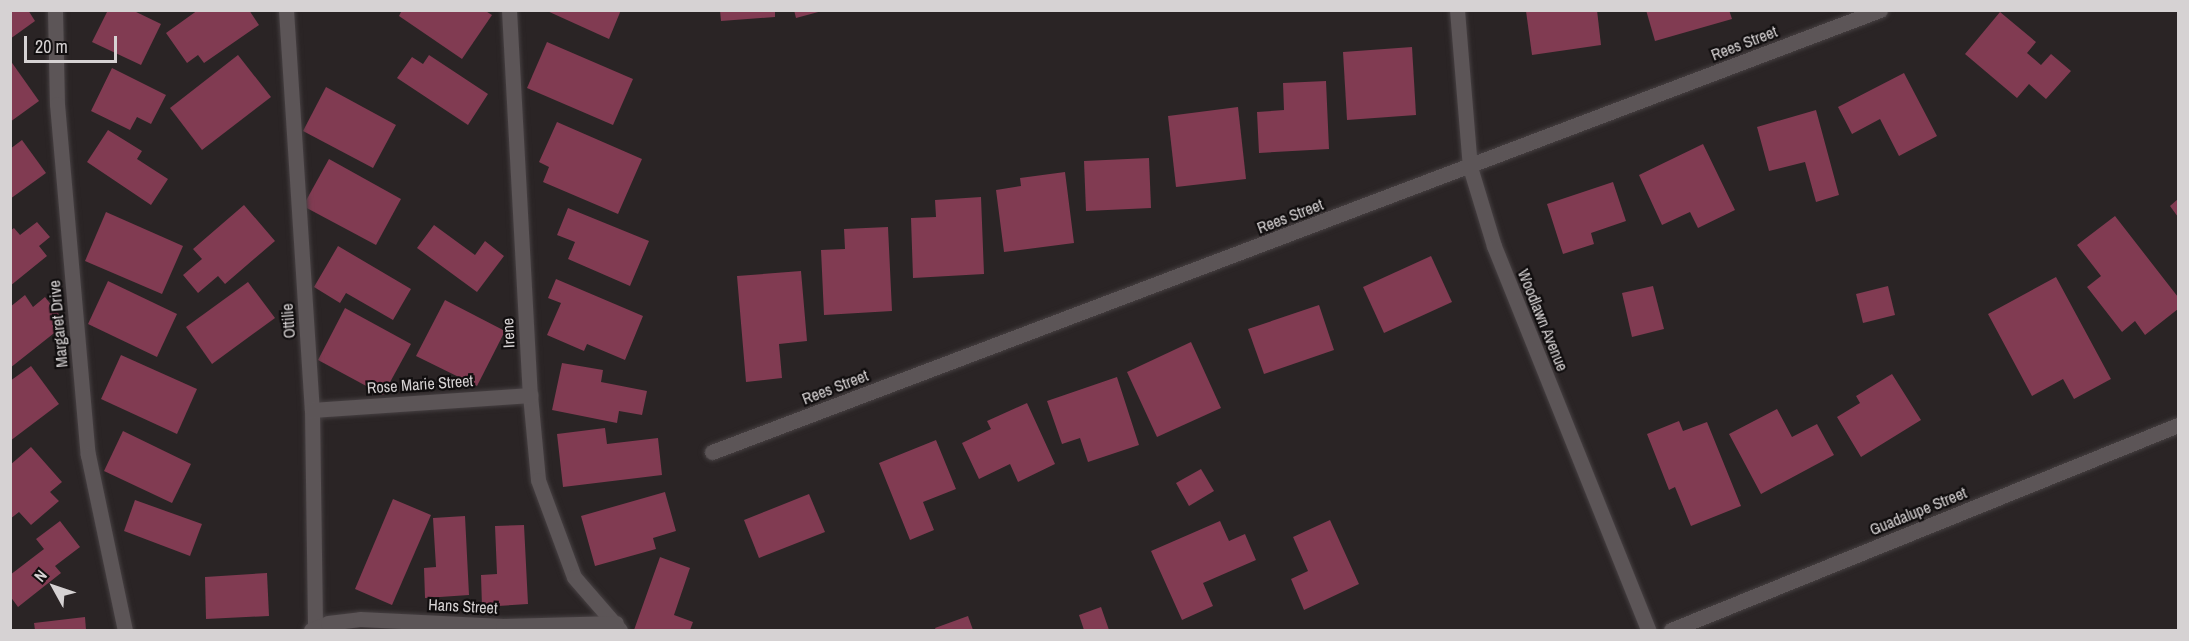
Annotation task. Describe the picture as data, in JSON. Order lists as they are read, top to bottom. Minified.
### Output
{"streets":{"street":["Rees Street","Woodlawn Avenue","Ottilie","Margaret Drive","Irene","Rose Marie Street","Guadalupe Street","Hans Street"]},"crossings":[["Rees Street","Woodlawn Avenue"],["Ottilie","Rose Marie Street"],["Ottilie","Hans Street"],["Irene","Rose Marie Street"],["Irene","Hans Street"]],"scale_bar":"20 m","north":"top left"}
